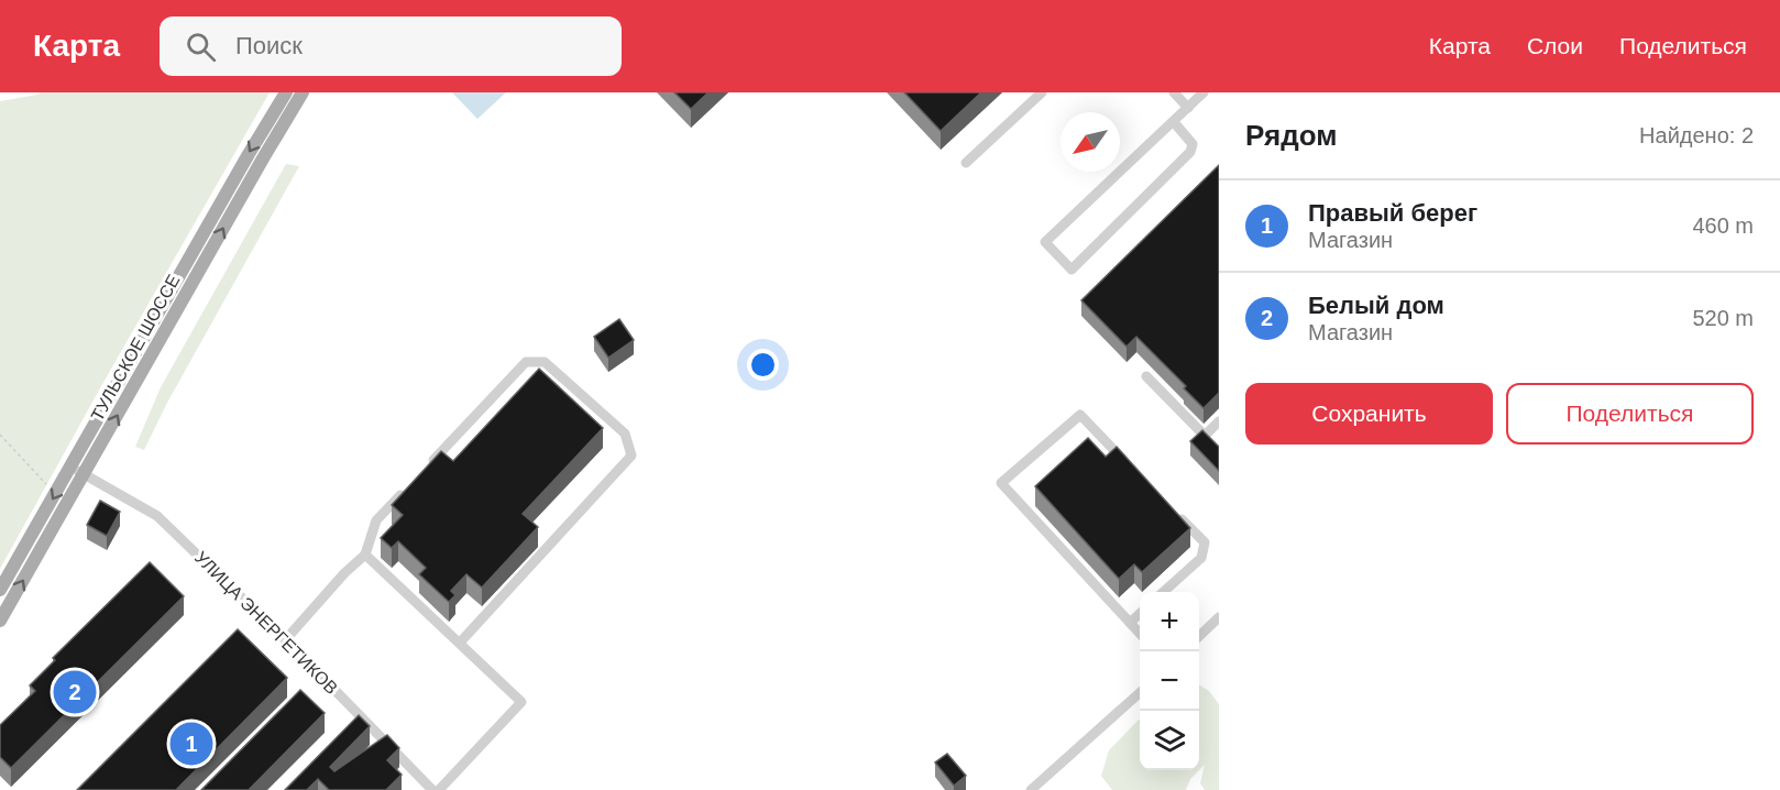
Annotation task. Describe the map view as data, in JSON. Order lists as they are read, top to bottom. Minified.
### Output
{"streets":{"main road":["ТУЛЬСКОЕ ШОССЕ"],"street":["УЛИЦА ЭНЕРГЕТИКОВ"]},"crossings":[["ТУЛЬСКОЕ ШОССЕ","УЛИЦА ЭНЕРГЕТИКОВ"]],"north":"bottom left","page":{"header":"Карта","search":"Поиск","nav":["Карта","Слои","Поделиться"],"heading":["Рядом","Найдено: 2"],"list":[{"mark":"1","name":"Правый берег","note":"Магазин","value":"460 m"},{"mark":"2","name":"Белый дом","note":"Магазин","value":"520 m"}],"buttons":["Сохранить","Поделиться"],"map_buttons":["+","−"],"pins":["2","1"]}}
